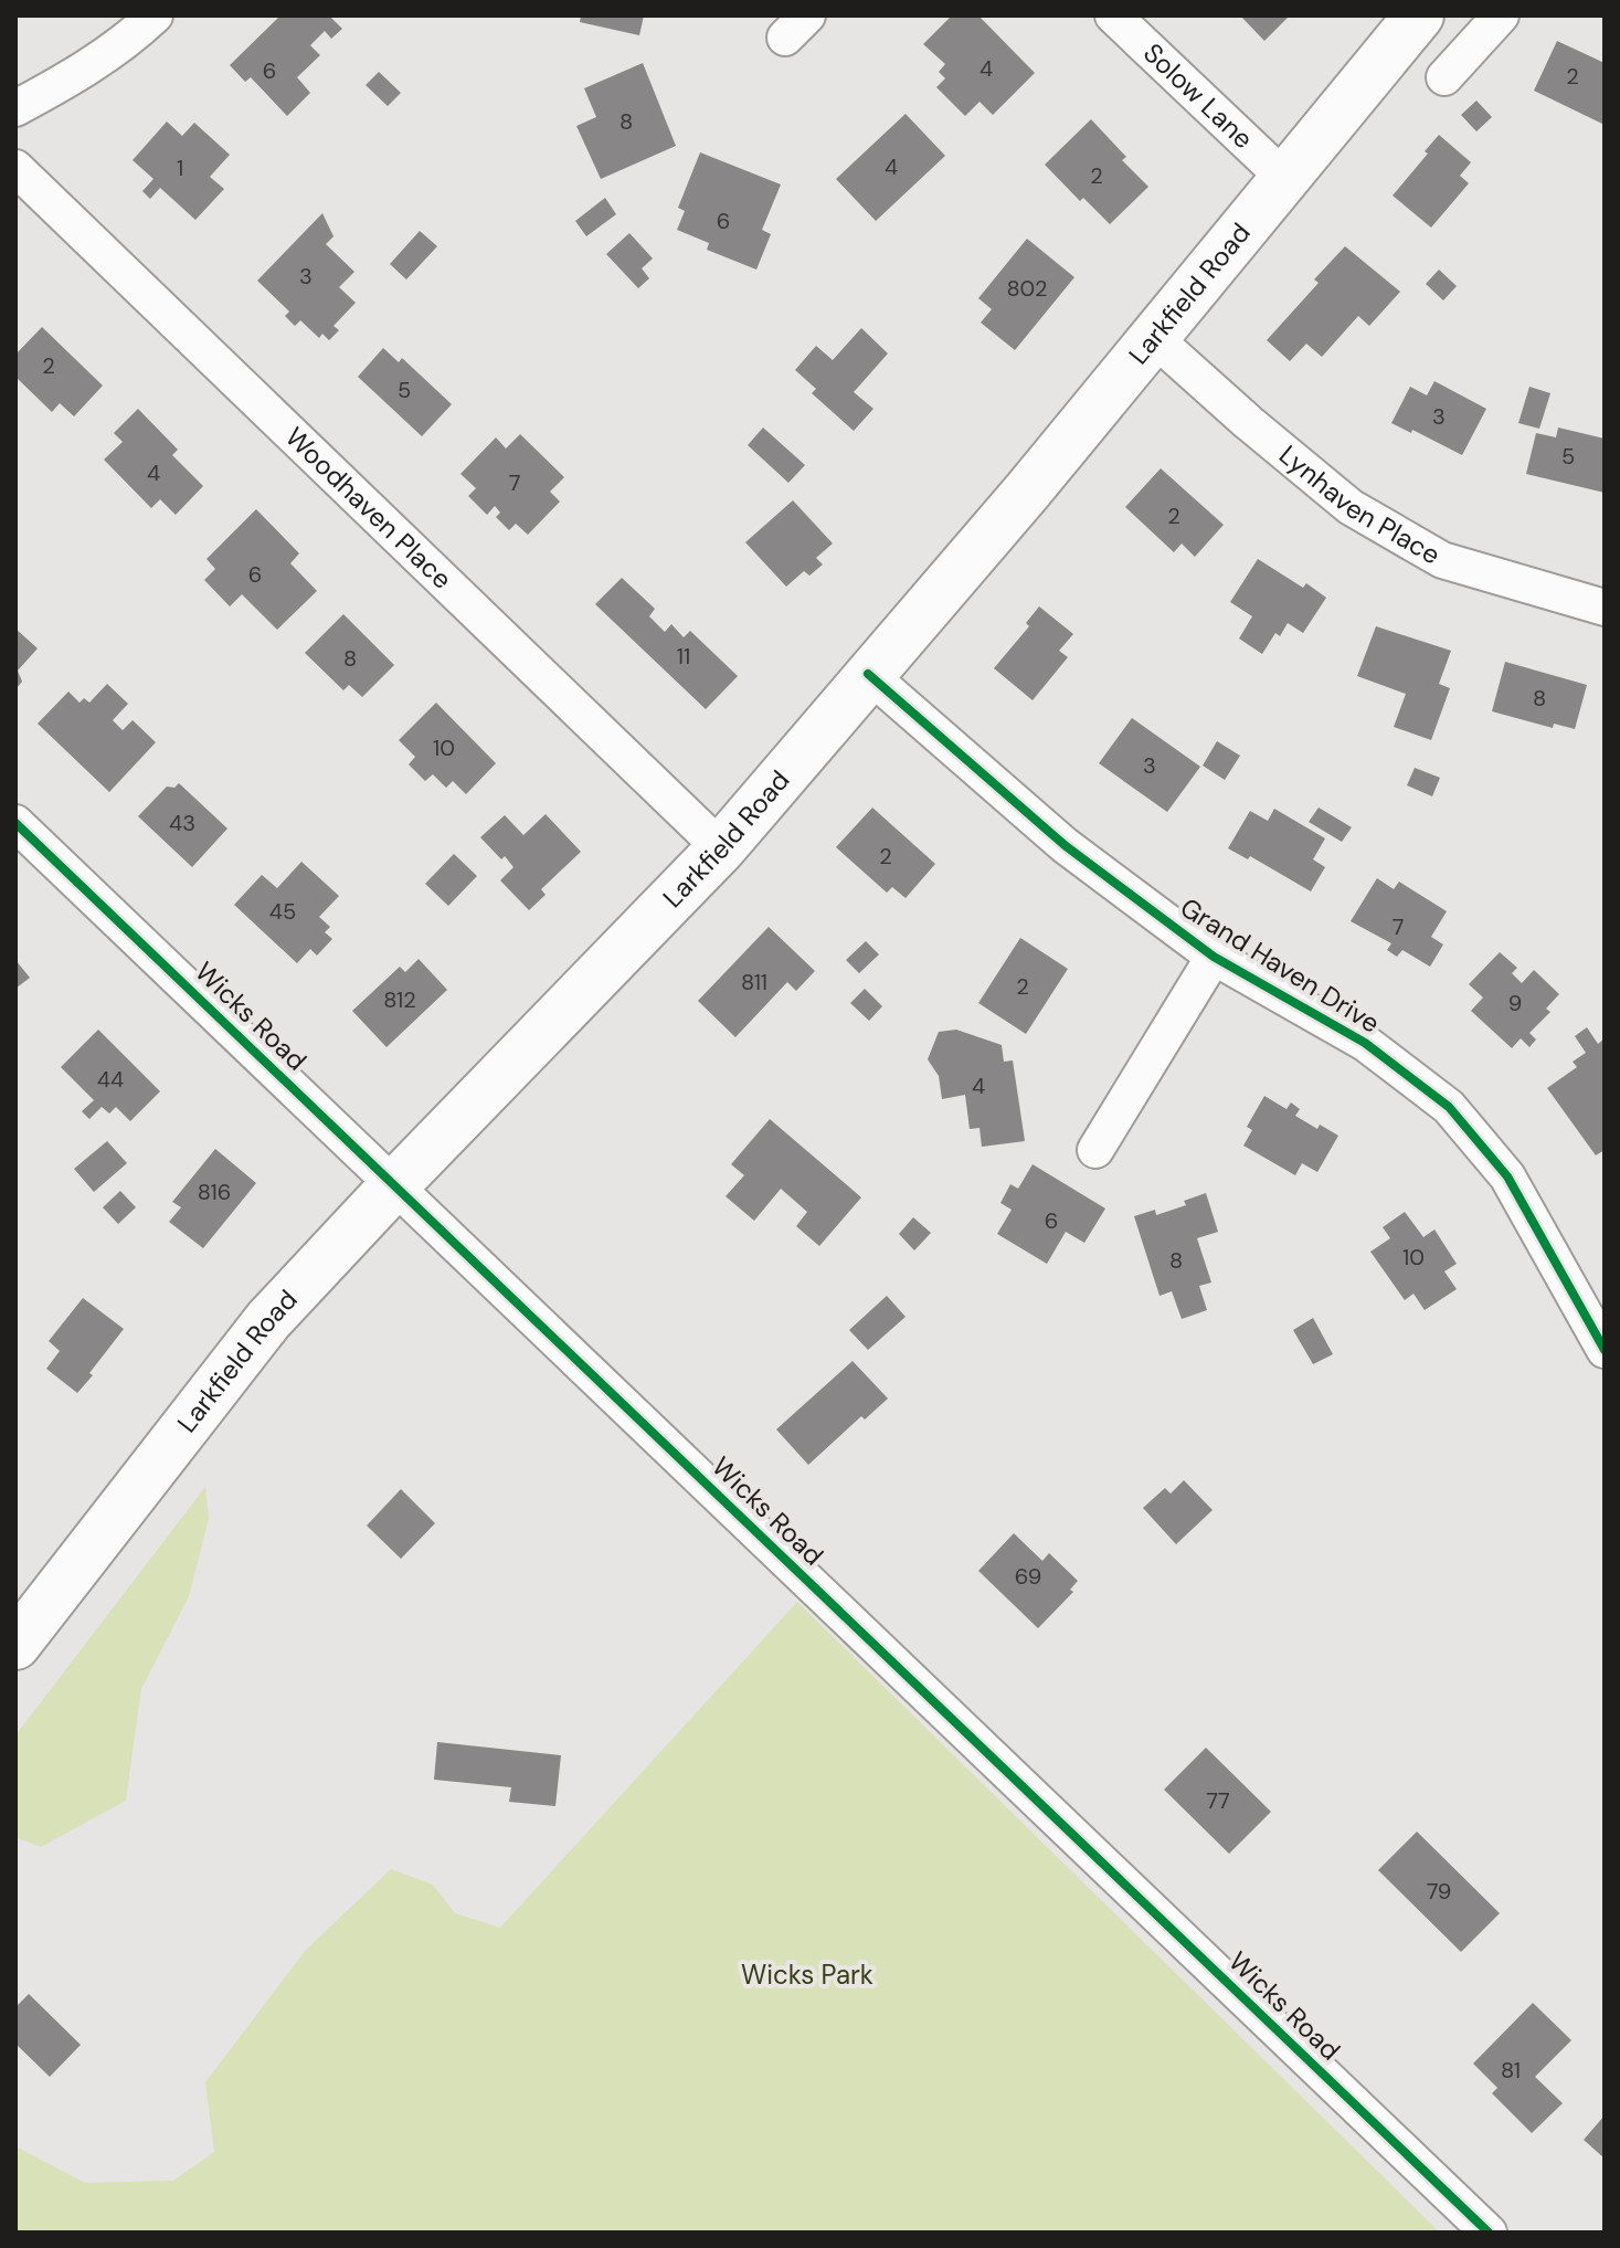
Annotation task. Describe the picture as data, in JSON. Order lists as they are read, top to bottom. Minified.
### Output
{"streets":{"main road":["Larkfield Road"],"street":["Solow Lane","Lynhaven Place","Woodhaven Place","Grand Haven Drive","Wicks Road"]},"crossings":[["Solow Lane","Larkfield Road"],["Larkfield Road","Lynhaven Place"],["Larkfield Road","Woodhaven Place"],["Larkfield Road","Grand Haven Drive"],["Larkfield Road","Wicks Road"]],"parks":["Wicks Park"],"house_numbers":["4","6","2","8","4","1","2","6","3","802","2","5","3","5","4","7","2","6","11","8","8","10","3","43","2","45","7","811","2","812","9","44","4","816","6","10","8","69","77","79","81"]}
